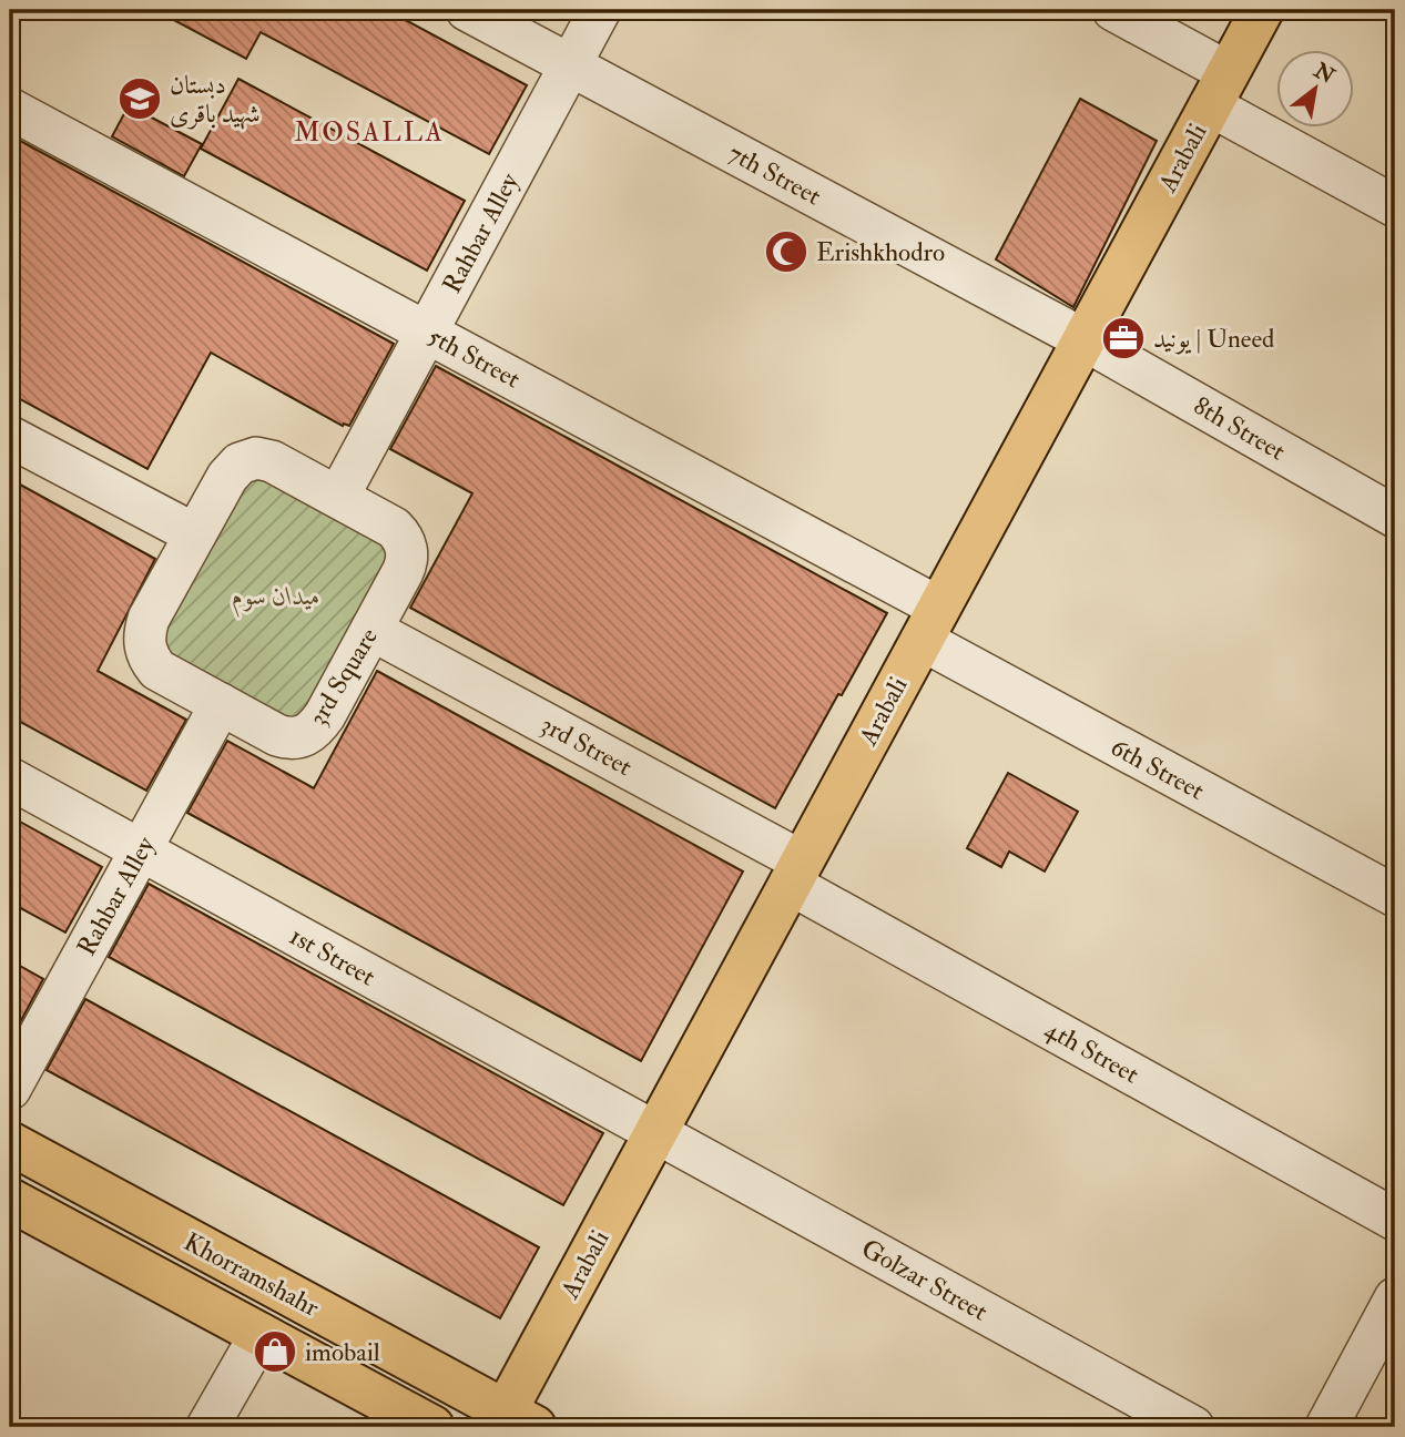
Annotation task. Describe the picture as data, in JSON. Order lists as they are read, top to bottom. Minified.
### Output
{"streets":{"main road":["Arabali","Khorramshahr"],"street":["7th Street","Rahbar Alley","5th Street","8th Street","3rd Square","3rd Street","6th Street","1st Street","4th Street","Golzar Street"]},"crossings":[["Arabali","7th Street"],["Arabali","5th Street"],["Arabali","8th Street"],["Arabali","3rd Street"],["Arabali","6th Street"],["Arabali","1st Street"],["Arabali","4th Street"],["Arabali","Khorramshahr"],["Arabali","Golzar Street"],["7th Street","Rahbar Alley"],["7th Street","8th Street"],["Rahbar Alley","5th Street"],["Rahbar Alley","3rd Square"],["Rahbar Alley","3rd Street"],["Rahbar Alley","1st Street"],["5th Street","6th Street"],["3rd Square","3rd Street"],["3rd Street","4th Street"],["1st Street","Golzar Street"]],"districts":["MOSALLA"],"parks":["میدان سوم"],"places":{"school or university":["دبستان شهید باقری"],"mosque":["Erishkhodro"],"office":["یونید | Uneed"],"shop":["imobail"]},"north":"top right"}
